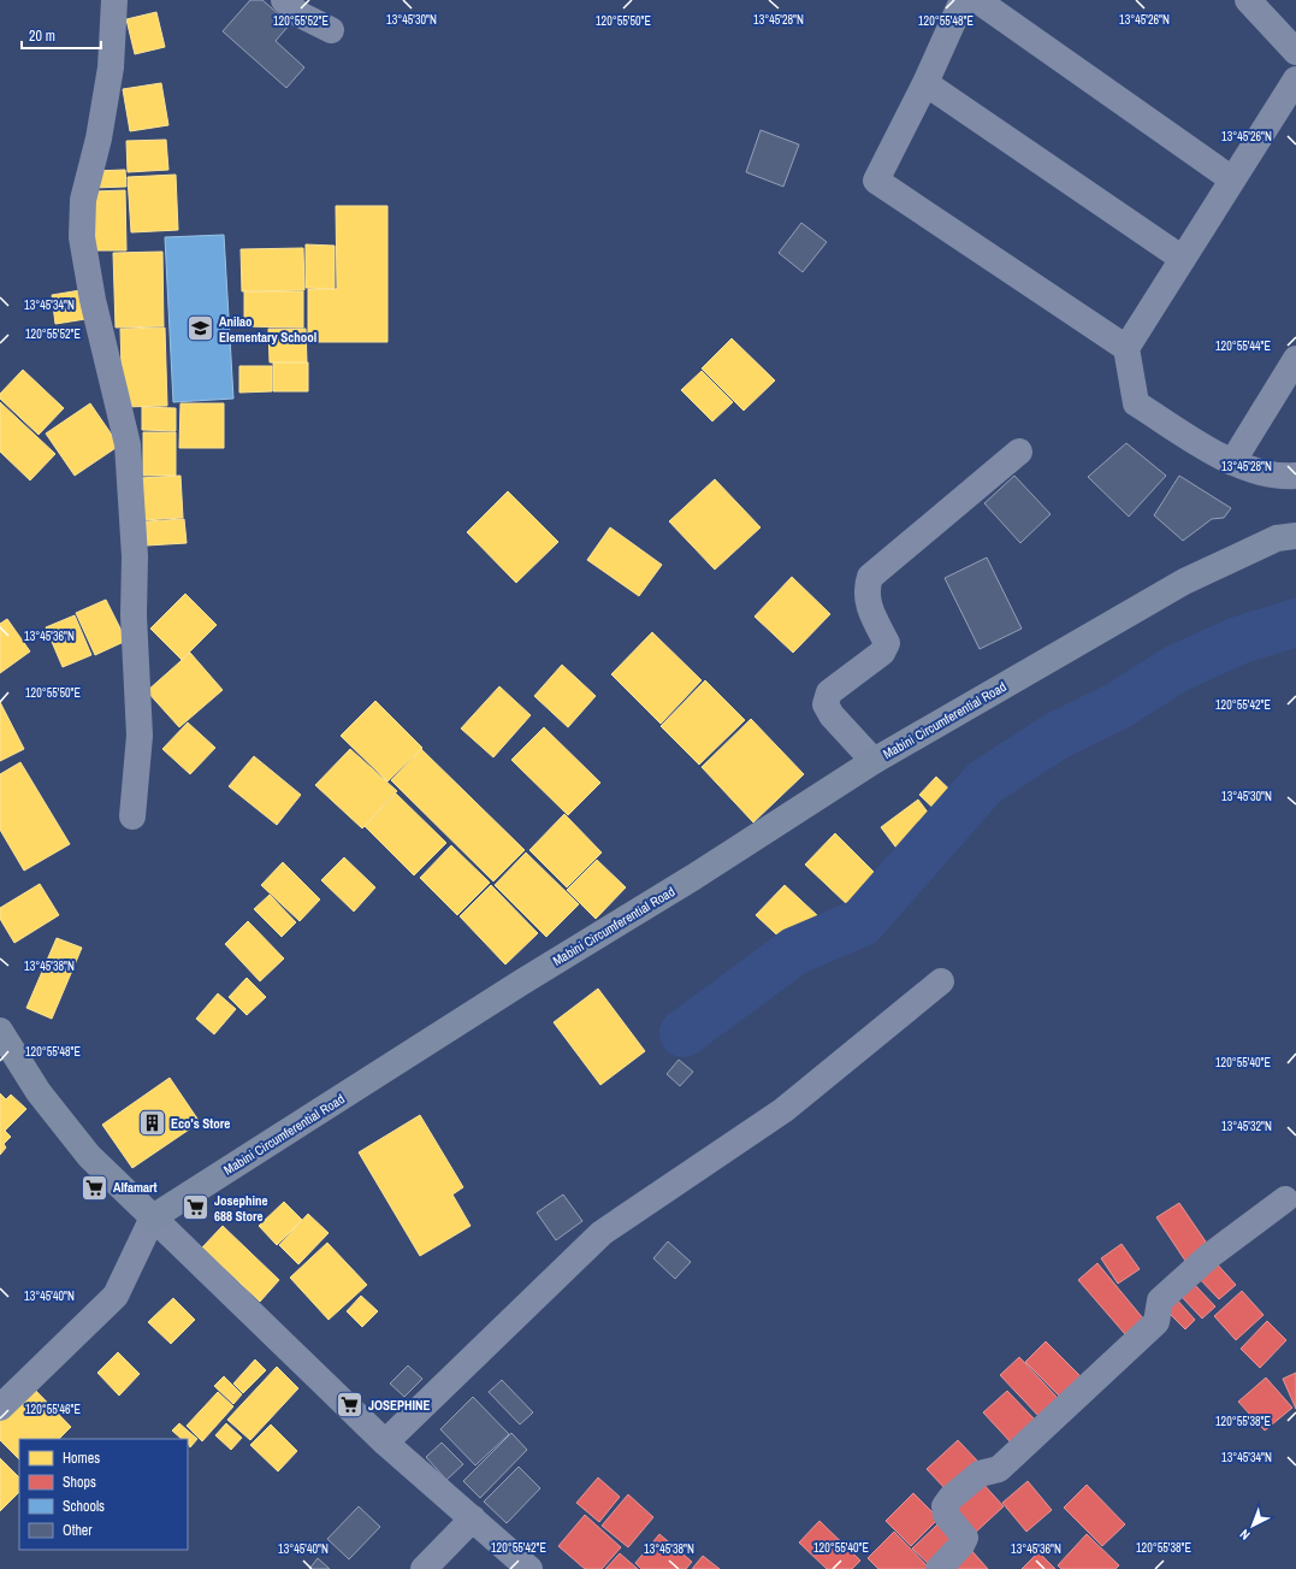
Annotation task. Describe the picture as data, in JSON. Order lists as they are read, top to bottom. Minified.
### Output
{"streets":{"main road":["Mabini Circumferential Road"]},"places":{"school or university":["Anilao Elementary School"],"building":["Eco's Store"],"supermarket":["Alfamart","Josephine 688 Store","JOSEPHINE"]},"legend":["Homes","Shops","Schools","Other"],"scale_bar":"20 m","north":"bottom left","coordinates":["13°45'28\"N","13°45'30\"N","13°45'26\"N","120°55'52\"E","120°55'50\"E","120°55'48\"E","13°45'34\"N","120°55'44\"E","13°45'36\"N","120°55'42\"E","13°45'38\"N","120°55'40\"E","13°45'32\"N","13°45'40\"N","120°55'46\"E","120°55'38\"E"]}
